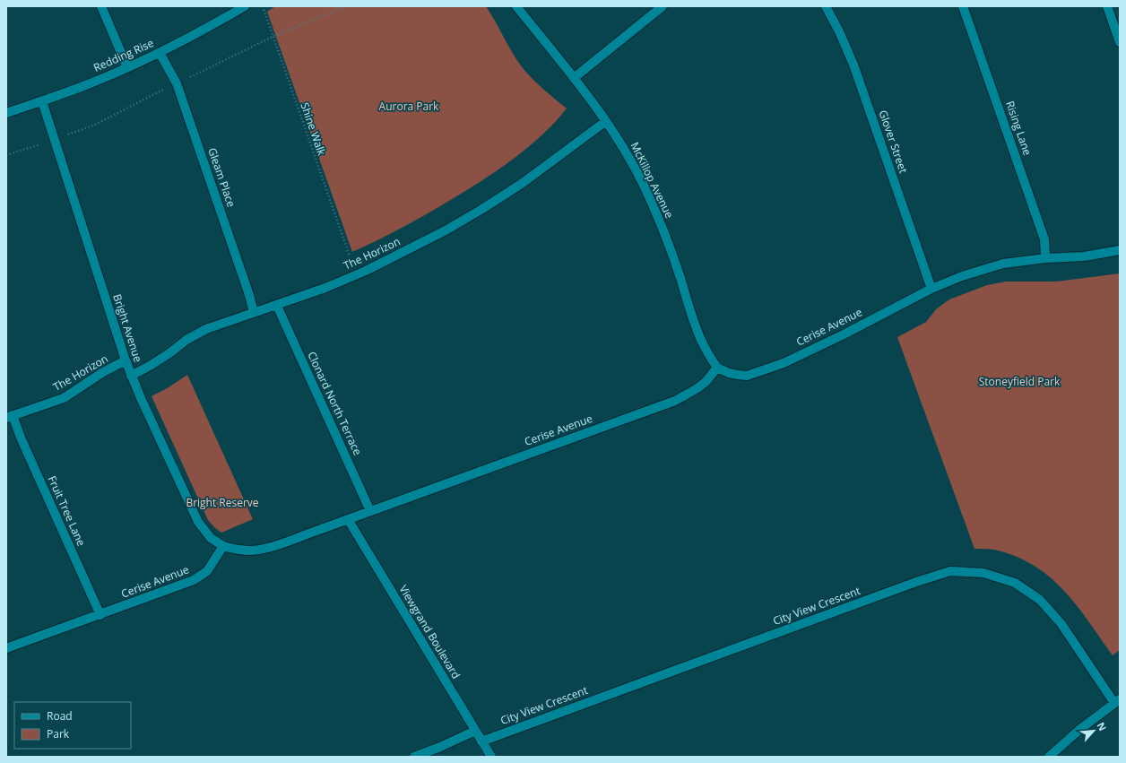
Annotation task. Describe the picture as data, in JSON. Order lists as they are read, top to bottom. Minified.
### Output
{"streets":{"street":["Redding Rise","Rising Lane","Glover Street","Gleam Place","McKillop Avenue","The Horizon","Cerise Avenue","Bright Avenue","Clonard North Terrace","Fruit Tree Lane","City View Crescent","Viewgrand Boulevard"],"path":["Shine Walk"]},"crossings":[["Redding Rise","Gleam Place"],["Redding Rise","Bright Avenue"],["Rising Lane","Cerise Avenue"],["Glover Street","Cerise Avenue"],["Gleam Place","The Horizon"],["McKillop Avenue","The Horizon"],["McKillop Avenue","Cerise Avenue"],["The Horizon","Bright Avenue"],["The Horizon","Clonard North Terrace"],["The Horizon","Fruit Tree Lane"],["Cerise Avenue","Bright Avenue"],["Cerise Avenue","Clonard North Terrace"],["Cerise Avenue","Fruit Tree Lane"],["Cerise Avenue","Viewgrand Boulevard"],["City View Crescent","Viewgrand Boulevard"]],"parks":["Aurora Park","Stoneyfield Park","Bright Reserve"],"legend":["Road","Park"],"north":"top right"}
